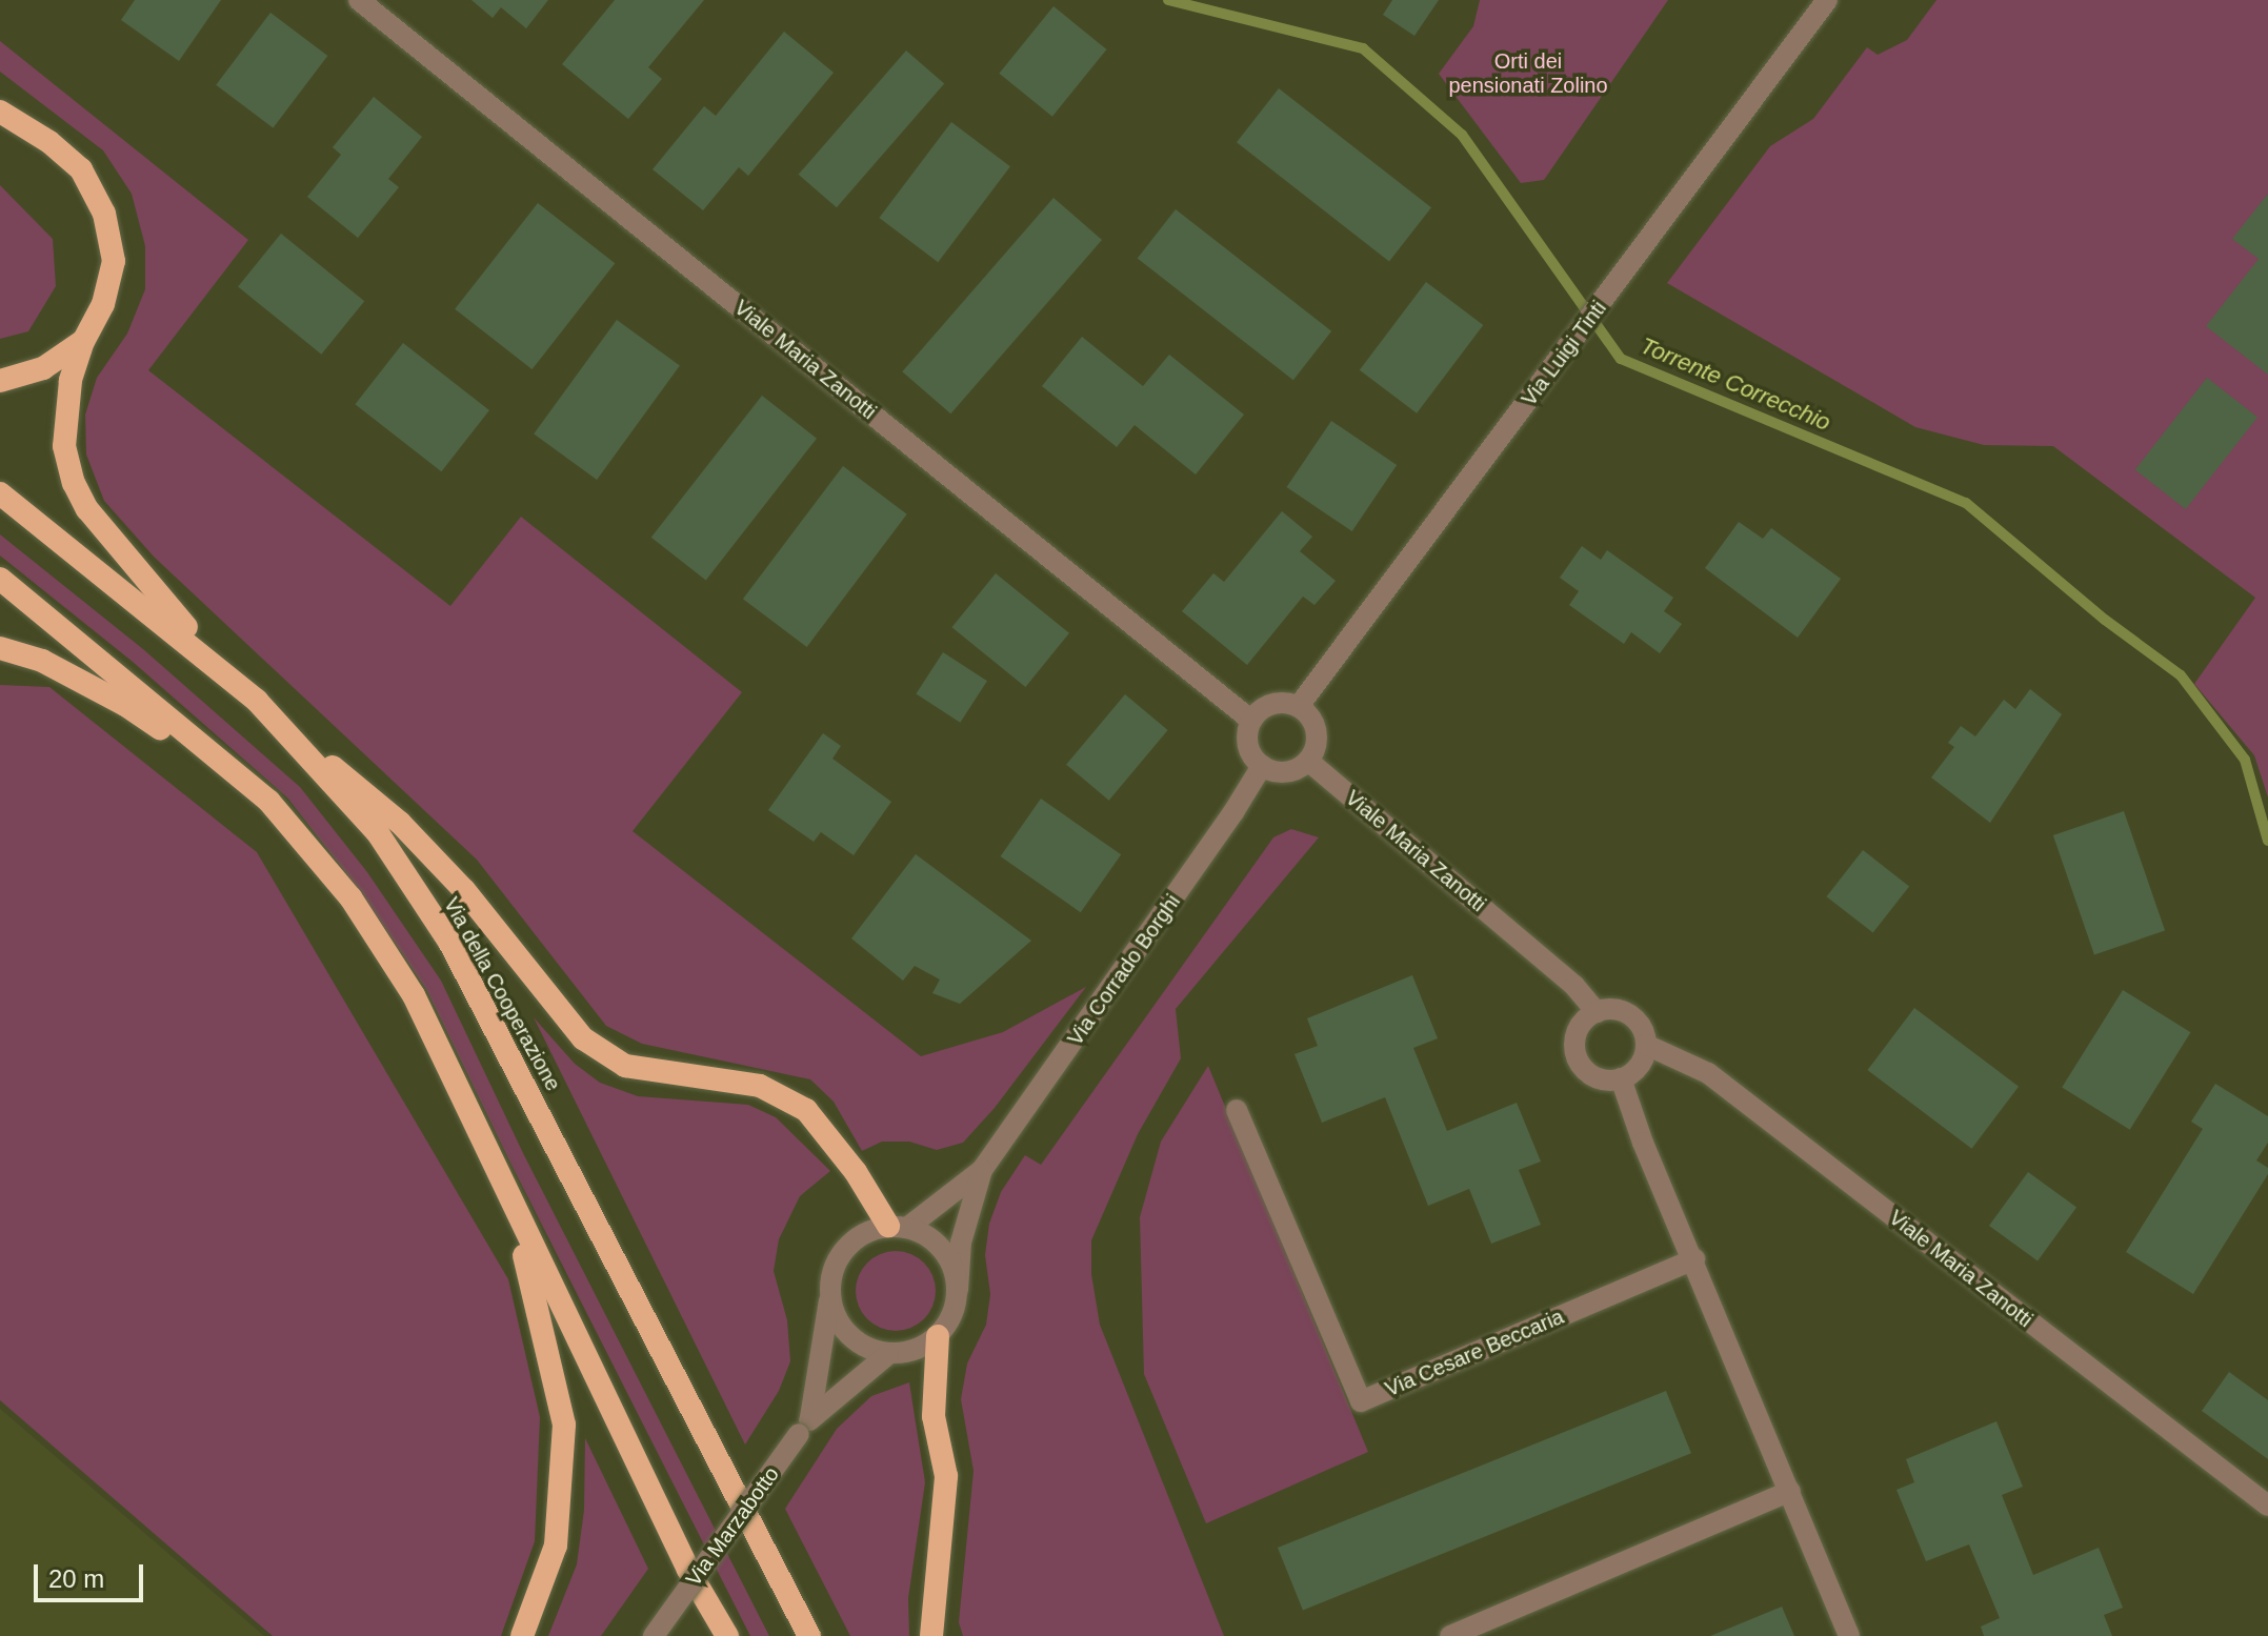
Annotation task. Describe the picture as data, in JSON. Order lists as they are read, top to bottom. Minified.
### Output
{"streets":{"highway":["Via della Cooperazione"],"street":["Via Luigi Tinti","Viale Maria Zanotti","Via Corrado Borghi","Via Cesare Beccaria","Via Marzabotto"]},"crossings":[["Via Luigi Tinti","Viale Maria Zanotti"],["Via Luigi Tinti","Via Corrado Borghi"],["Viale Maria Zanotti","Via Corrado Borghi"],["Via Corrado Borghi","Via Marzabotto"]],"water":["Torrente Correcchio"],"parks":["Orti dei pensionati Zolino"],"scale_bar":"20 m"}
